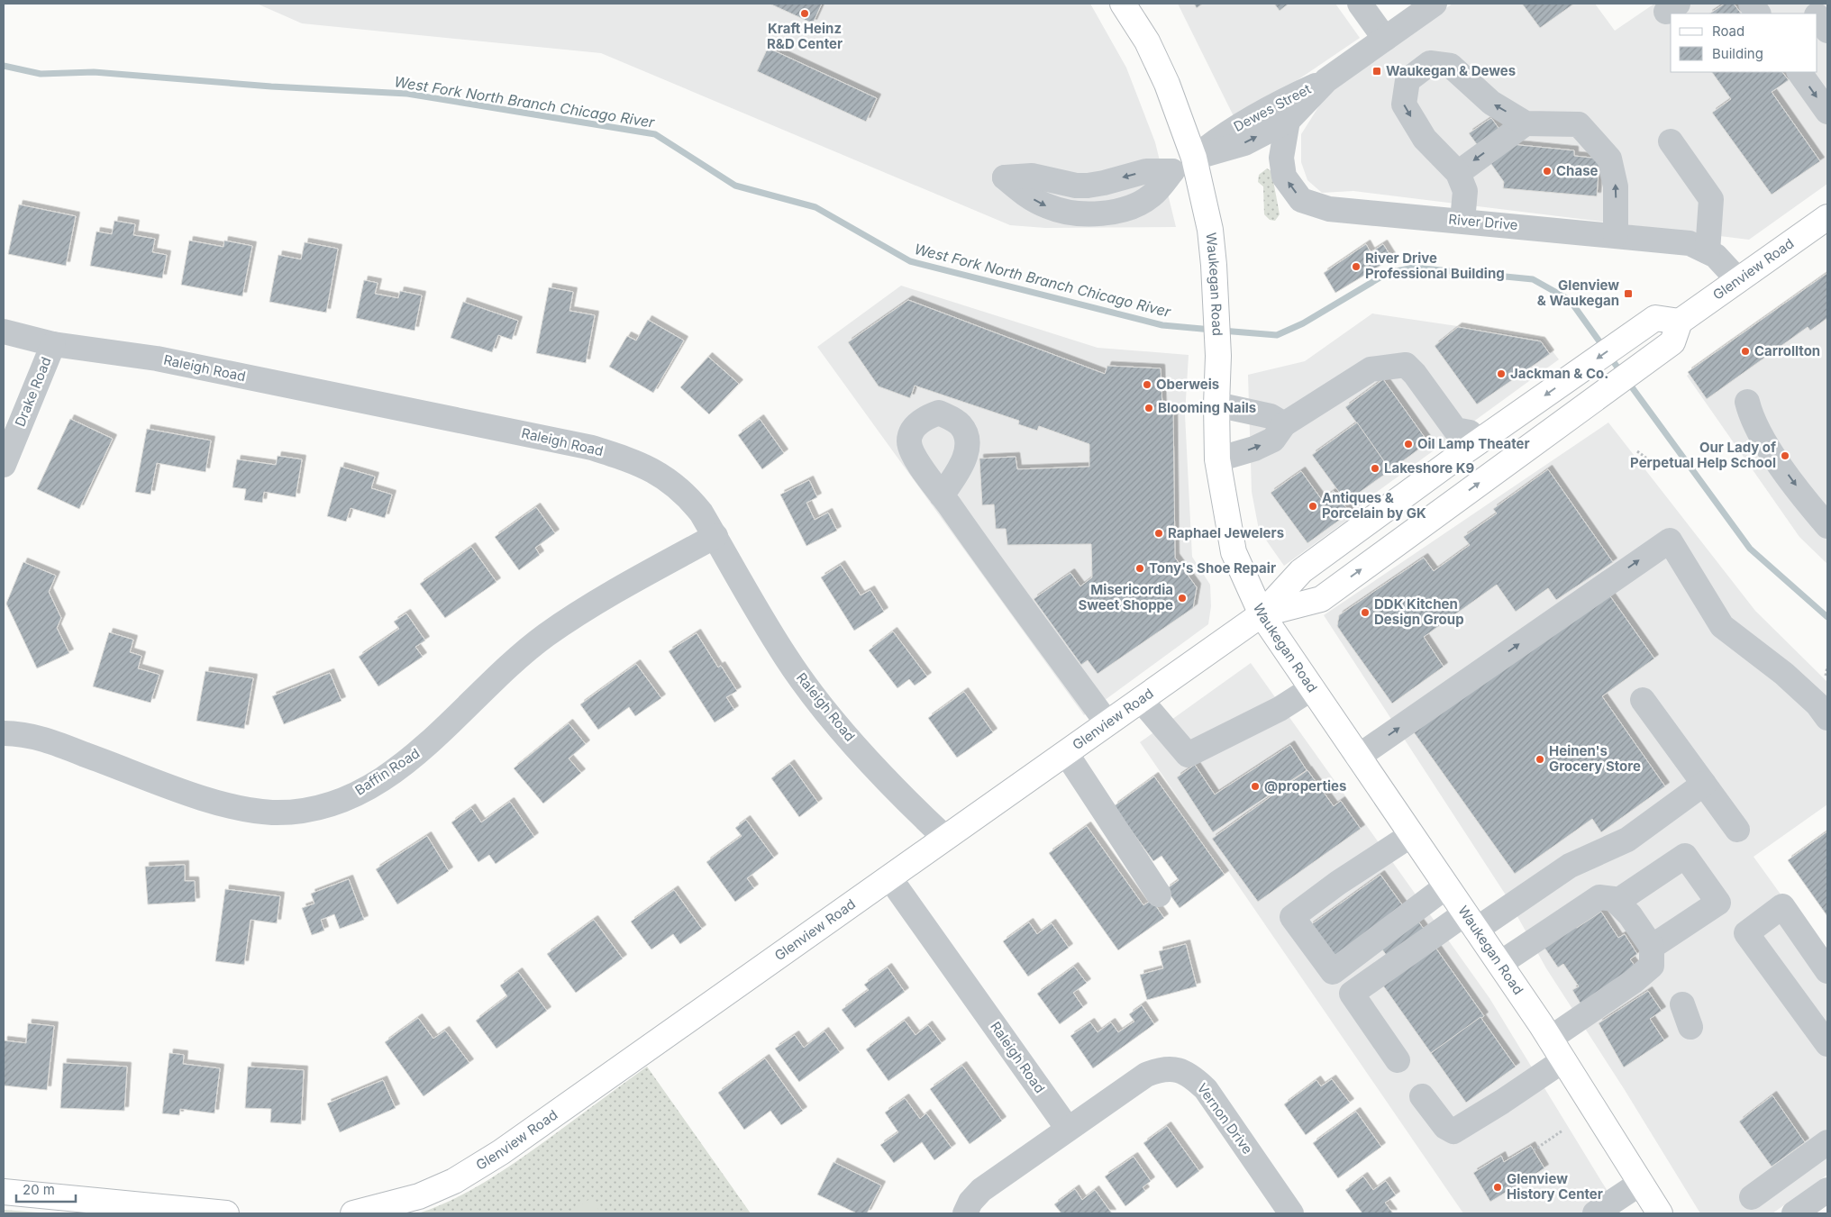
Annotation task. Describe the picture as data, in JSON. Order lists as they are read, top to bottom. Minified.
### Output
{"streets":{"main road":["Glenview Road","Waukegan Road"],"street":["Dewes Street","River Drive","Raleigh Road","Drake Road","Baffin Road","Vernon Drive"]},"crossings":[["Dewes Street","River Drive"],["Dewes Street","Waukegan Road"],["River Drive","Glenview Road"],["Glenview Road","Waukegan Road"],["Glenview Road","Raleigh Road"],["Raleigh Road","Drake Road"],["Raleigh Road","Baffin Road"],["Raleigh Road","Vernon Drive"]],"one_way":["River Drive"],"water":["West Fork North Branch Chicago River"],"places":{"other":["Kraft Heinz R&D Center","Chase","River Drive Professional Building","Carrollton","Jackman & Co.","Oberweis","Blooming Nails","Oil Lamp Theater","Our Lady of Perpetual Help School","Lakeshore K9","Antiques & Porcelain by GK","Raphael Jewelers","Tony's Shoe Repair","Misericordia Sweet Shoppe","DDK Kitchen Design Group","Heinen's Grocery Store","@properties","Glenview History Center"],"transit":["Waukegan & Dewes","Glenview & Waukegan"]},"legend":["Road","Building"],"scale_bar":"20 m"}
